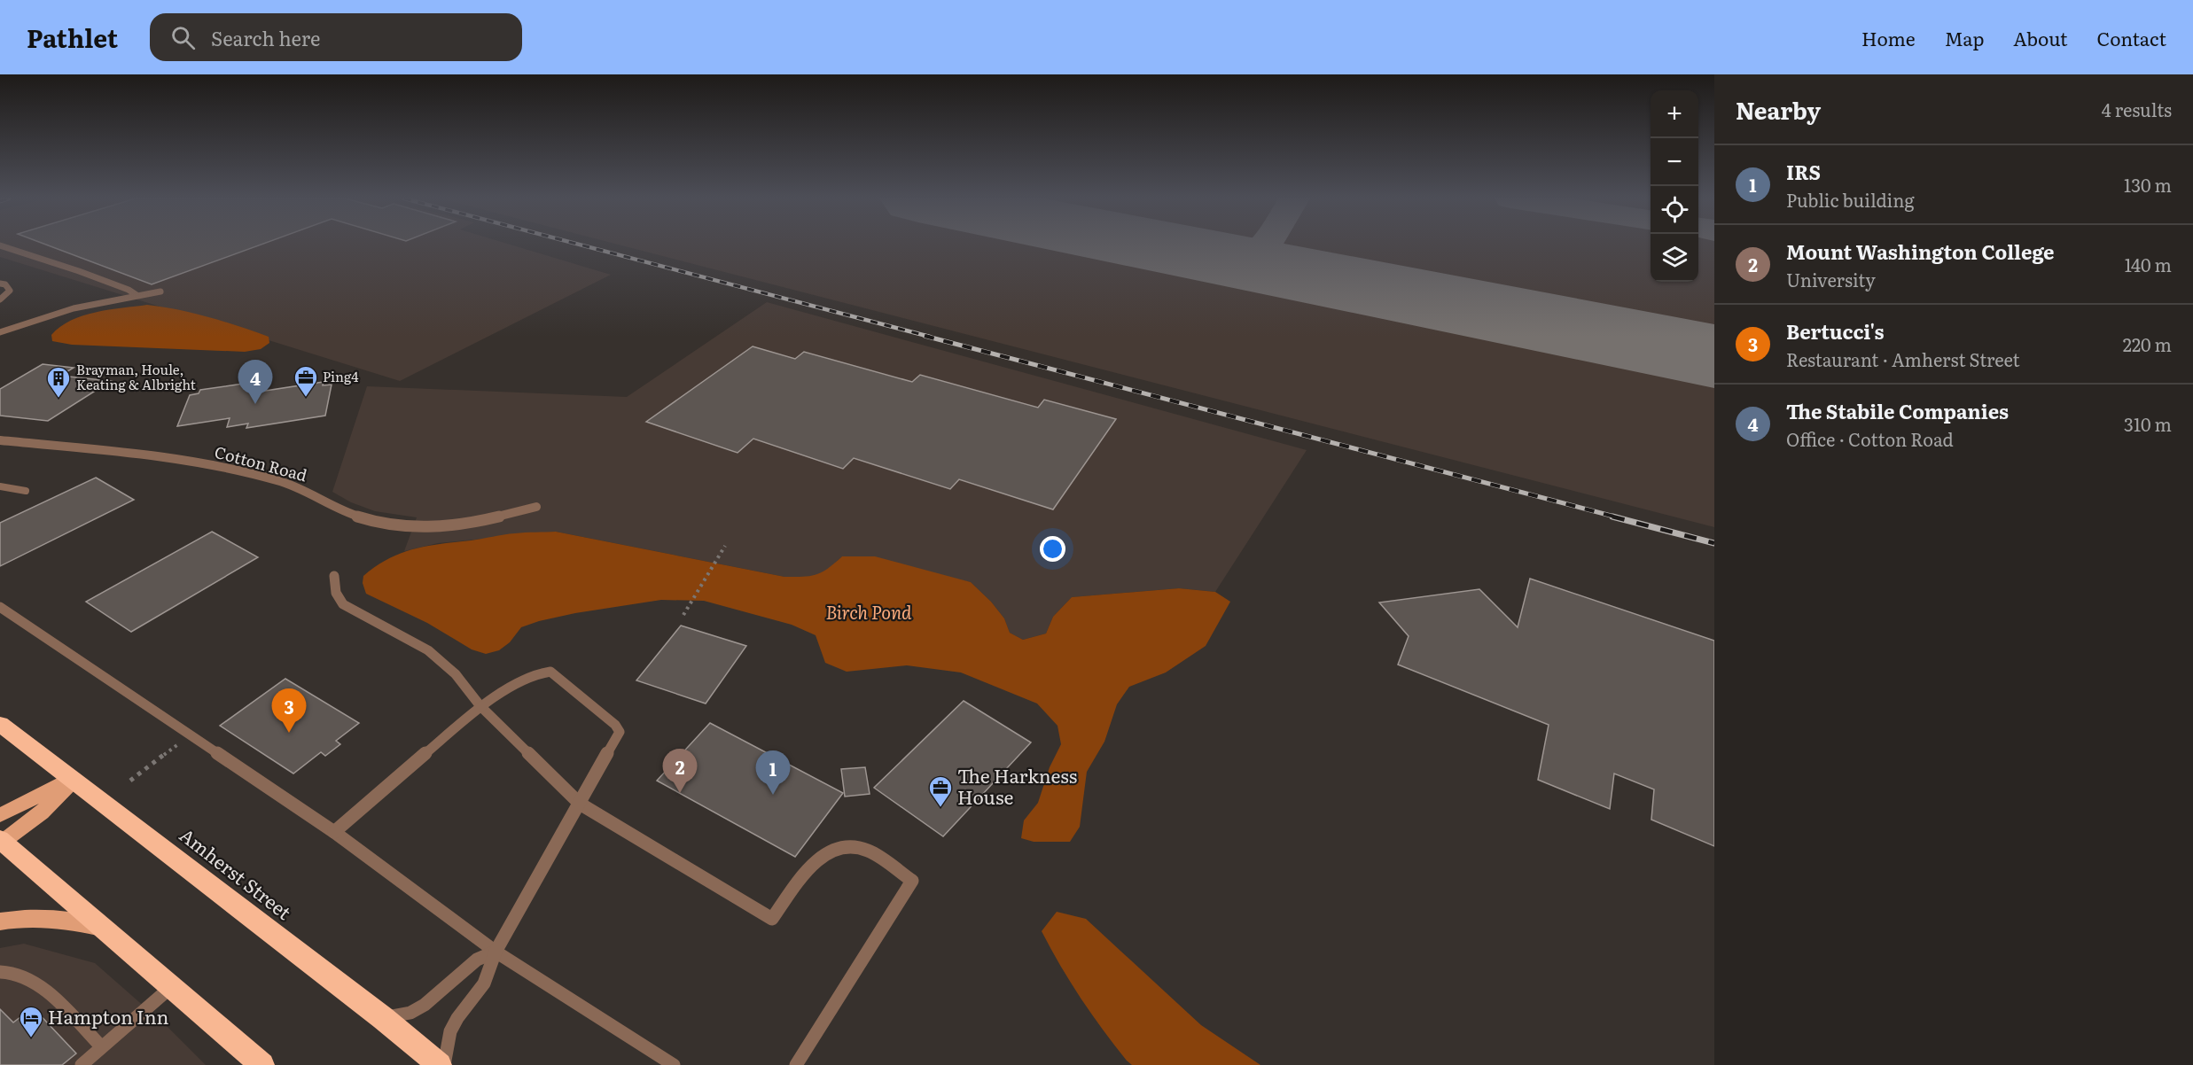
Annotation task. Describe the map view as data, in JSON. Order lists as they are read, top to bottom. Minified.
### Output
{"streets":{"highway":["Amherst Street"],"street":["Cotton Road"]},"water":["Birch Pond"],"places":{"office":["Ping4","The Harkness House"],"building":["Brayman, Houle, Keating & Albright"],"hotel":["Hampton Inn"]},"page":{"header":"Pathlet","search":"Search here","nav":["Home","Map","About","Contact"],"heading":["Nearby","4 results"],"map_buttons":["+","−"],"list":[{"mark":"1","name":"IRS","note":"Public building","value":"130 m"},{"mark":"2","name":"Mount Washington College","note":"University","value":"140 m"},{"mark":"3","name":"Bertucci's","note":"Restaurant · Amherst Street","value":"220 m"},{"mark":"4","name":"The Stabile Companies","note":"Office · Cotton Road","value":"310 m"}],"pins":["4","3","2","1"]}}
